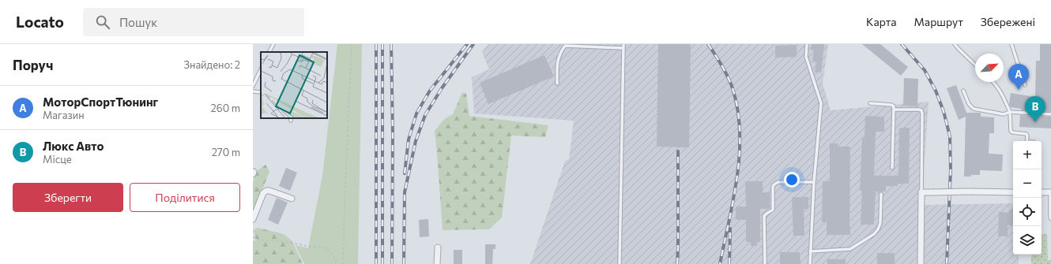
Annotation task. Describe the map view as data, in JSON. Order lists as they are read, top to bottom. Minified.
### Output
{"north":"top right","page":{"header":"Locato","search":"Пошук","nav":["Карта","Маршрут","Збережені"],"heading":["Поруч","Знайдено: 2"],"pins":["A","B"],"list":[{"mark":"A","name":"МоторСпортТюнинг","note":"Магазин","value":"260 m"},{"mark":"B","name":"Люкс Авто","note":"Місце","value":"270 m"}],"map_buttons":["+","−"],"buttons":["Зберегти","Поділитися"]}}
